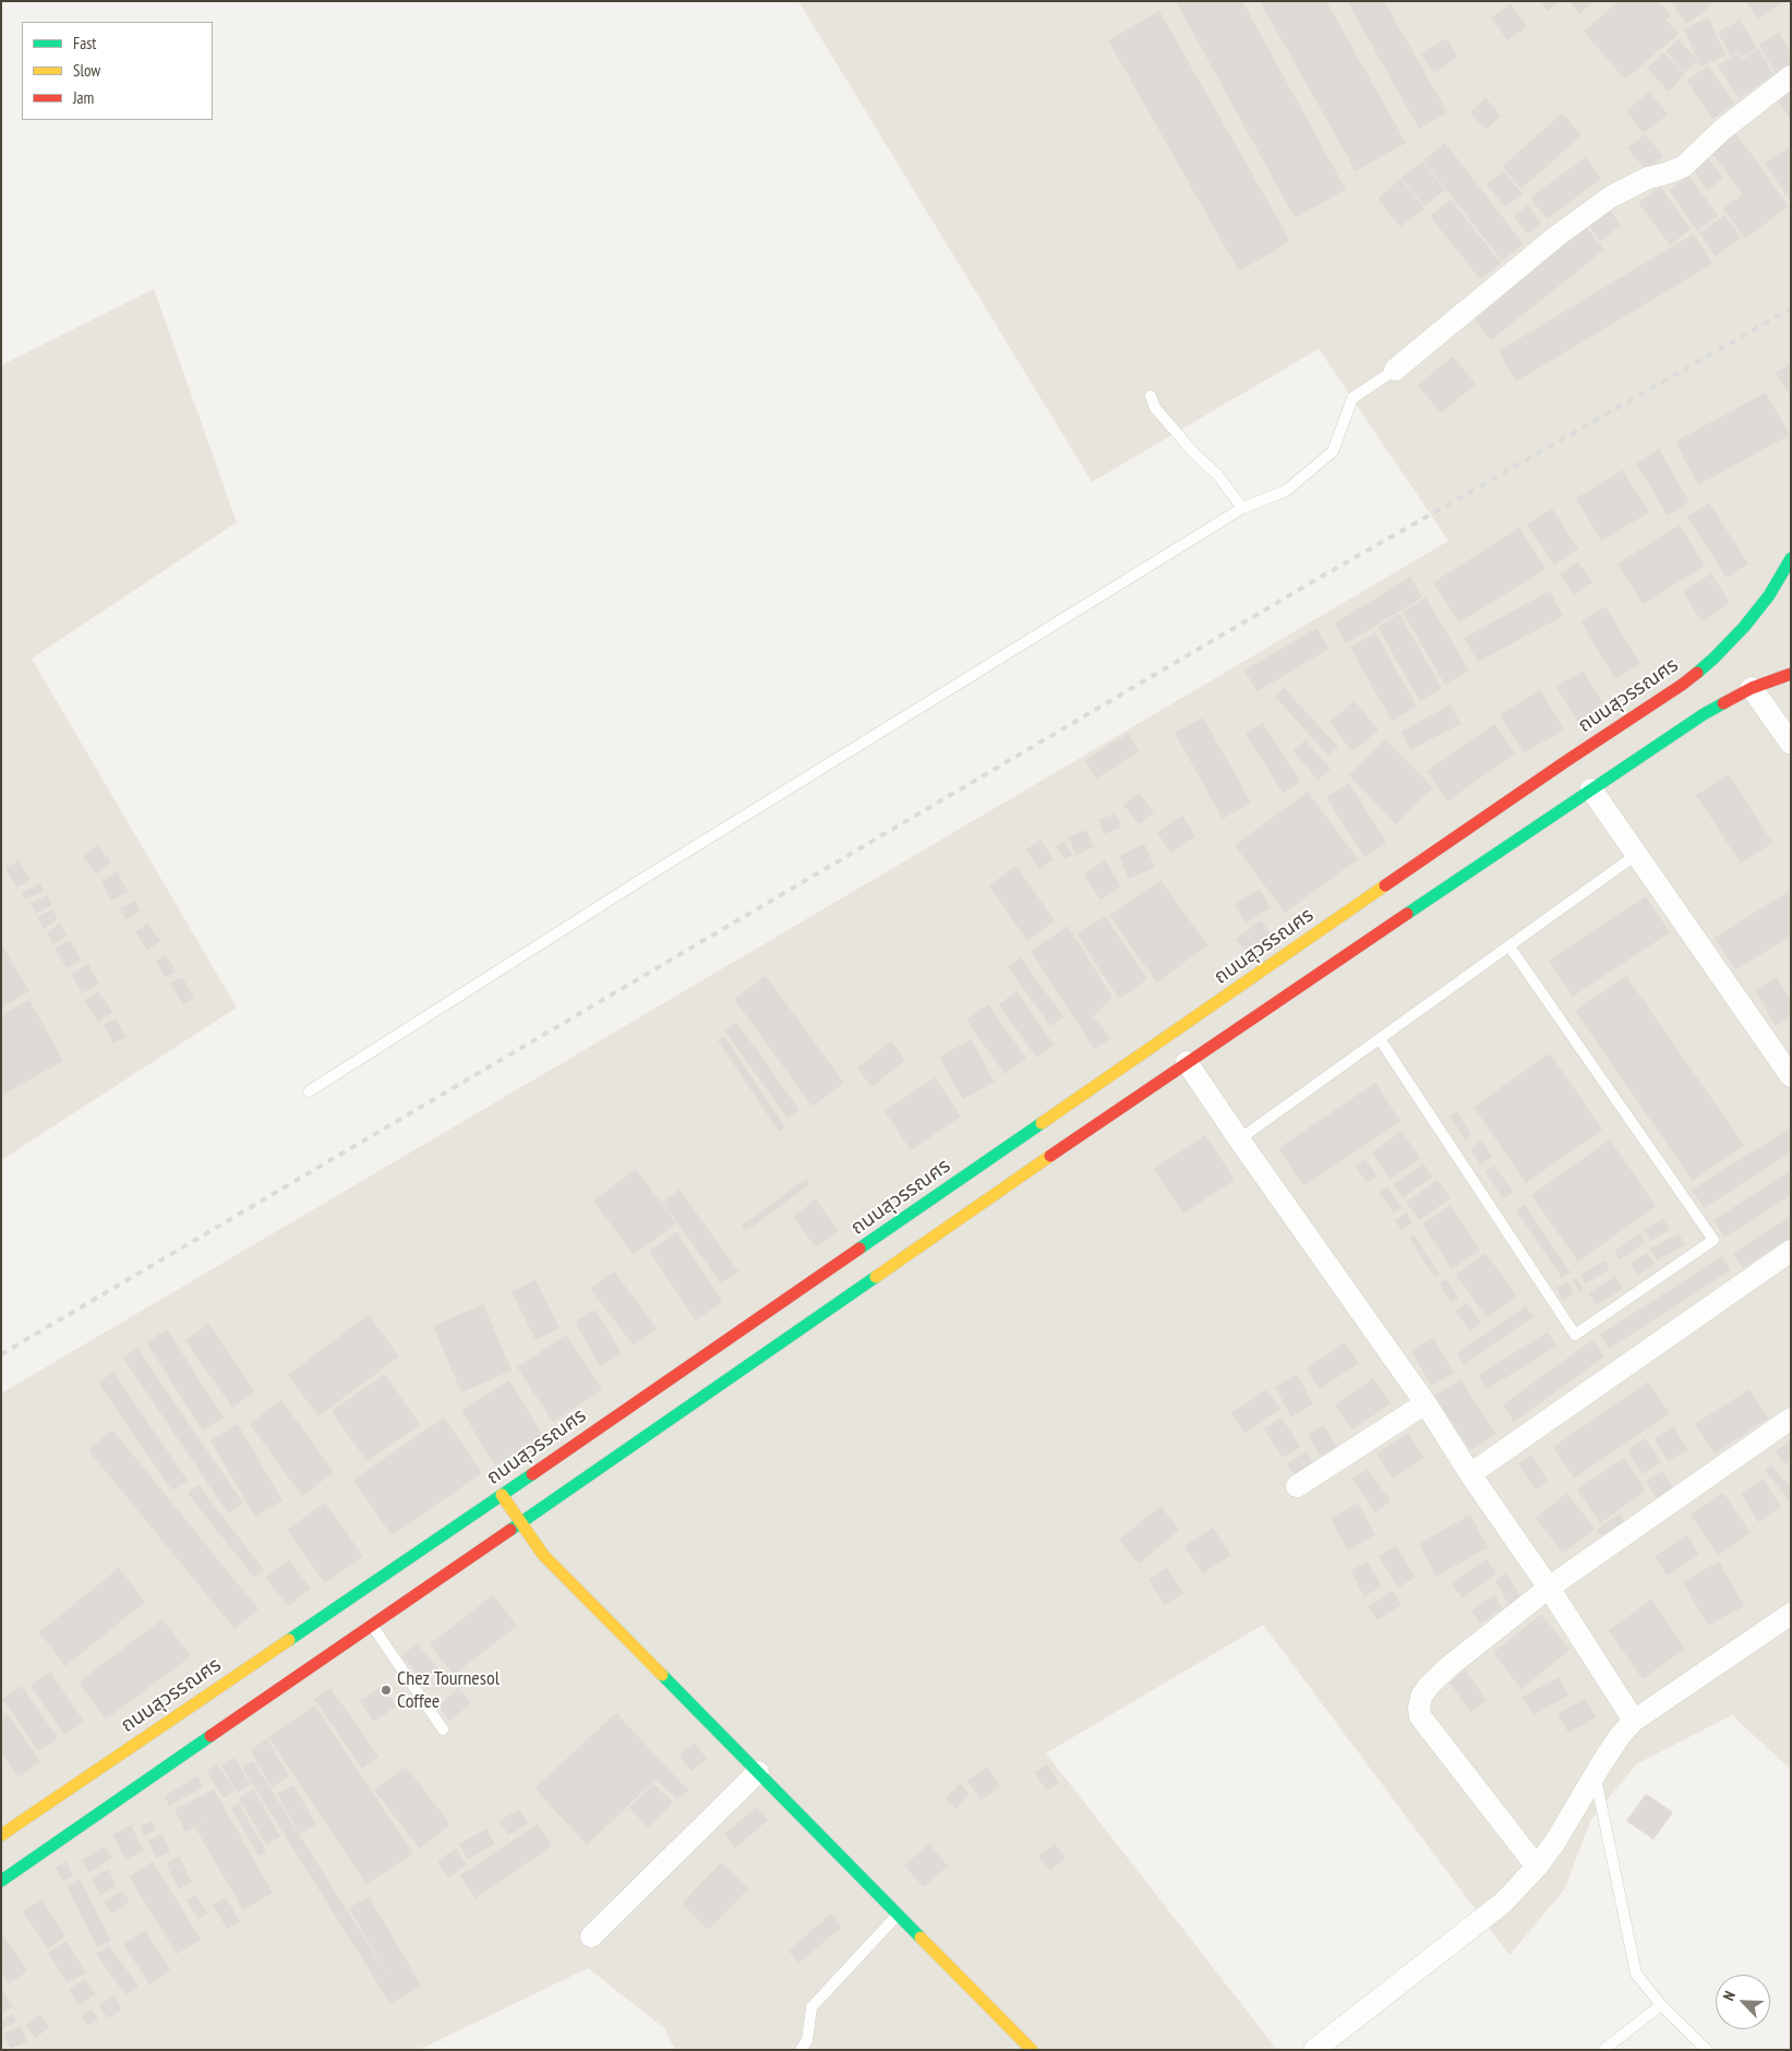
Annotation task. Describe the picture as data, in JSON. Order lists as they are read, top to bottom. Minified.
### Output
{"streets":{"main road":["ถนนสุวรรณศร"]},"places":["Chez Tournesol Coffee"],"legend":["Fast","Slow","Jam"],"north":"top left"}
